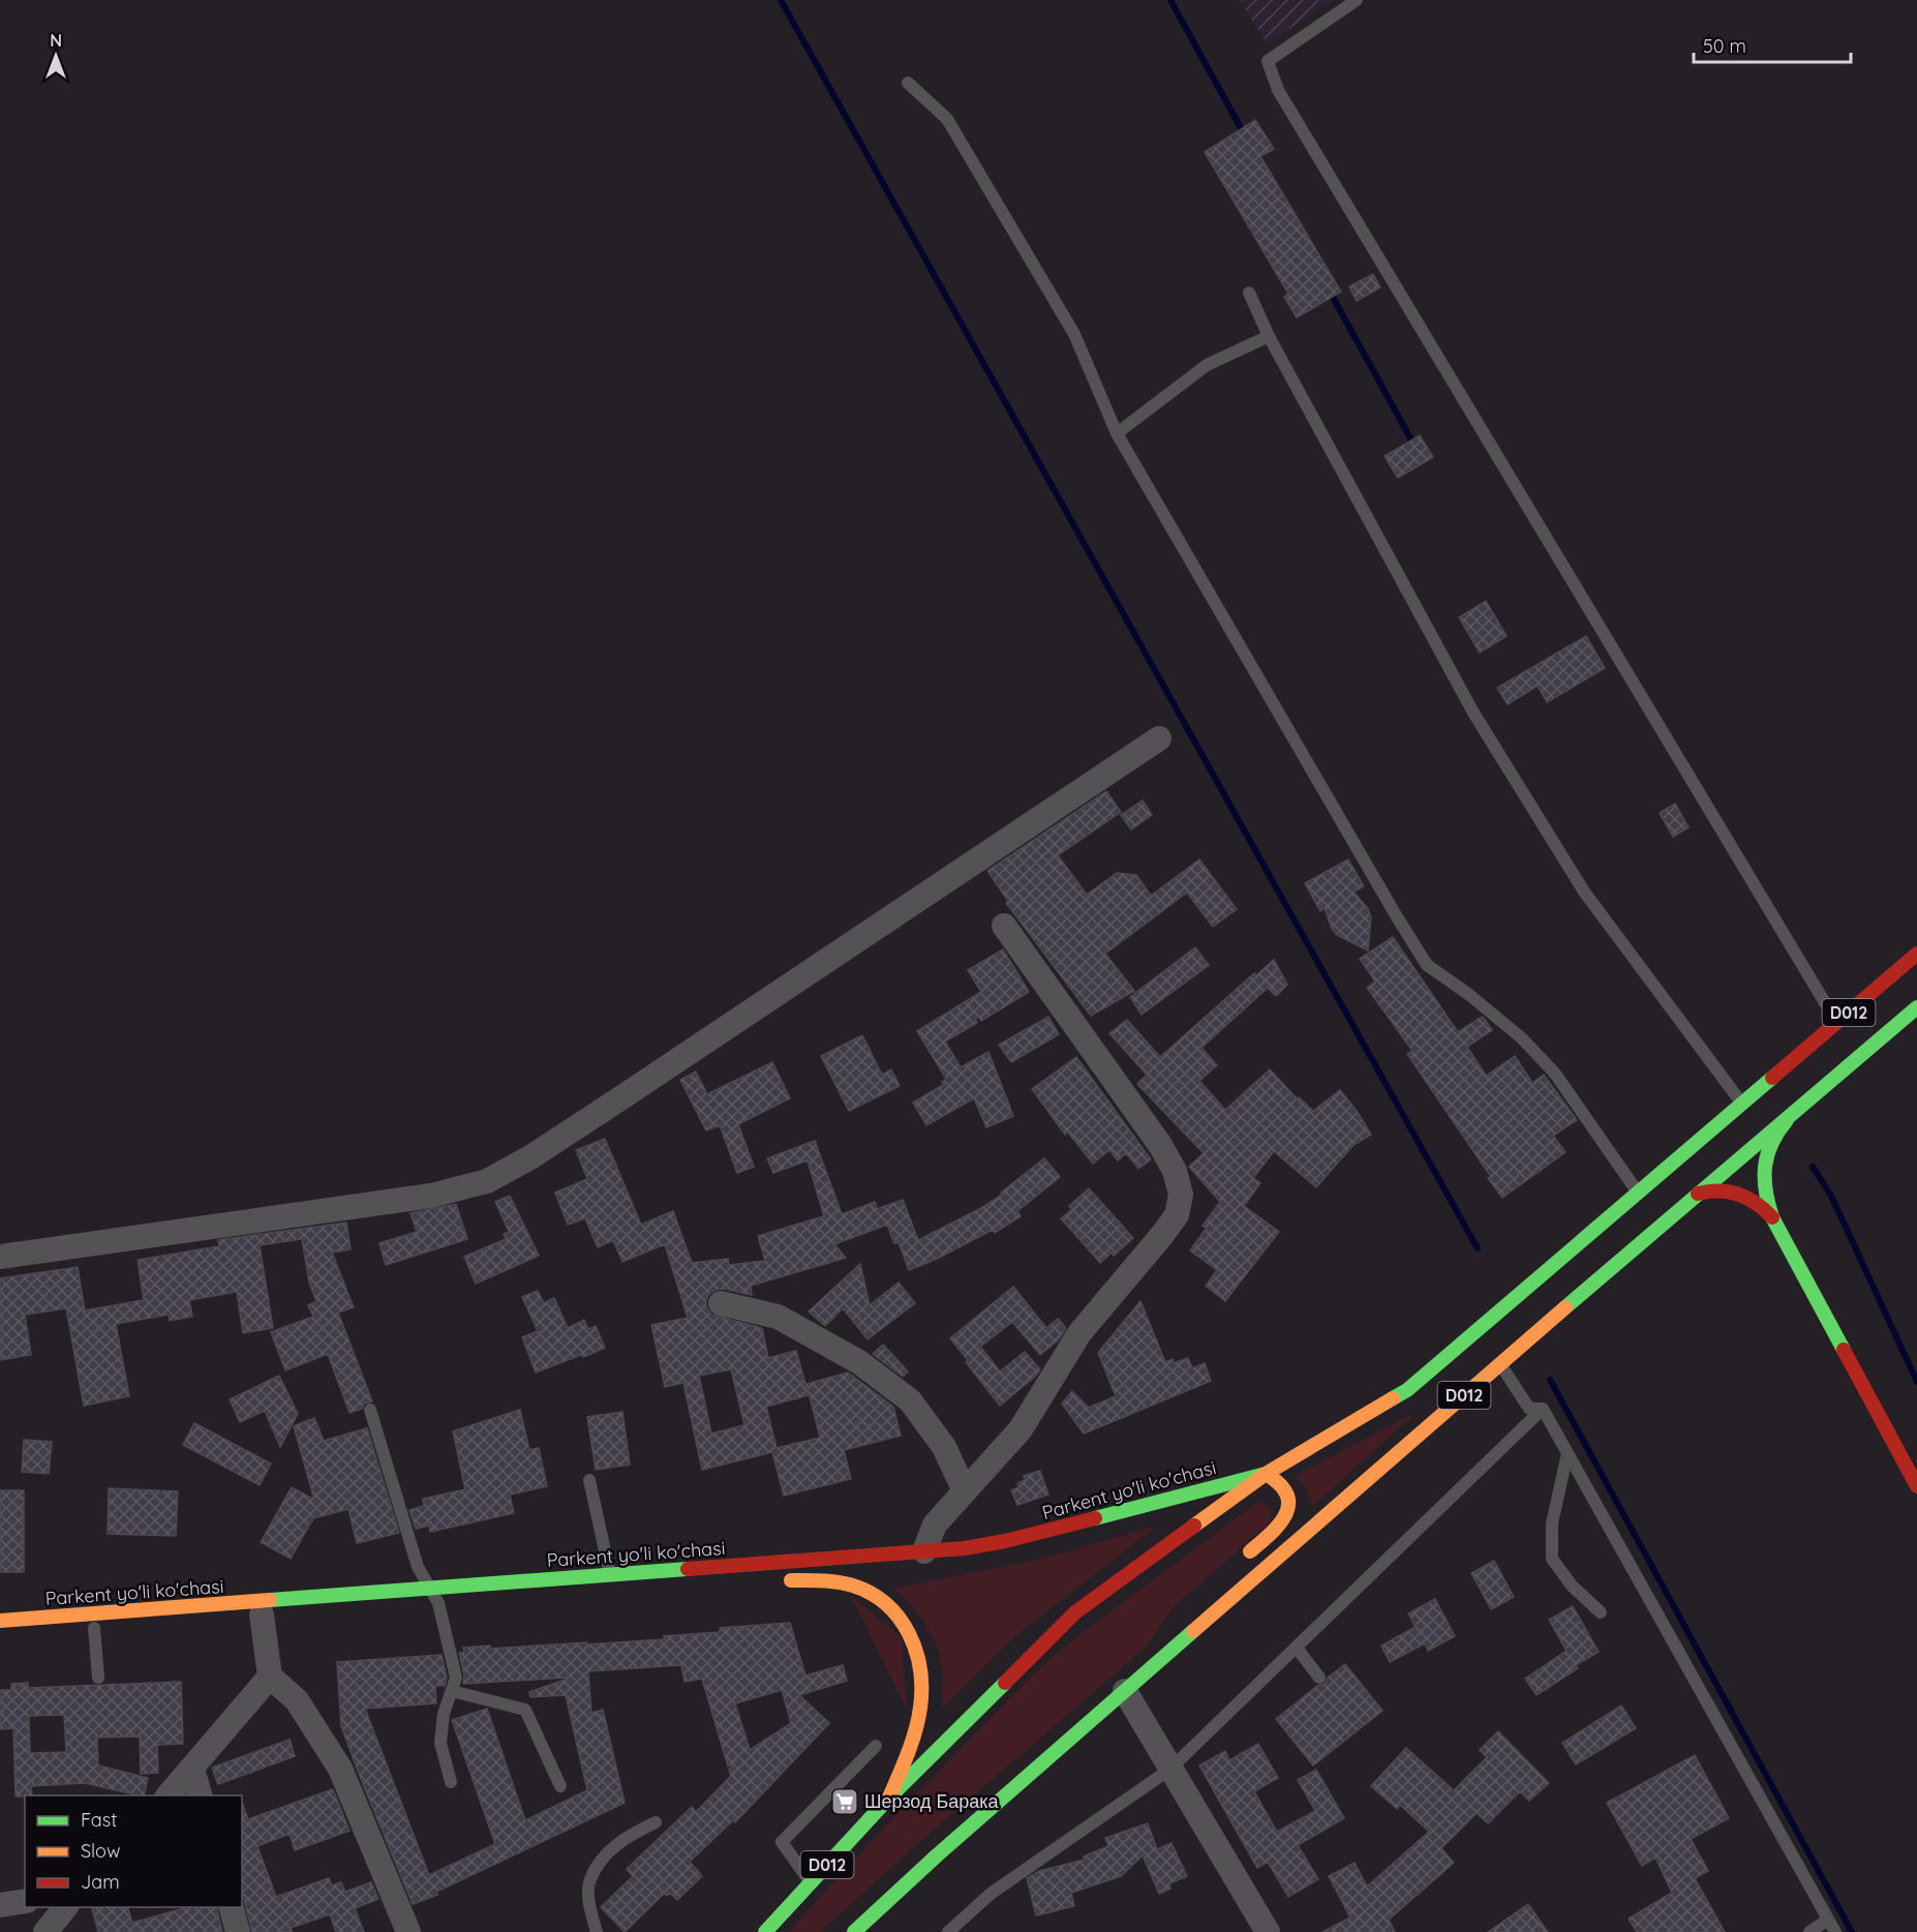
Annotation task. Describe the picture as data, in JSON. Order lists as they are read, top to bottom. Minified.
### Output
{"streets":{"main road":["D012","Parkent yo'li ko'chasi"]},"crossings":[["D012","Parkent yo'li ko'chasi"]],"places":{"supermarket":["Шерзод Барака"]},"legend":["Fast","Slow","Jam"],"scale_bar":"50 m","north":"top"}
